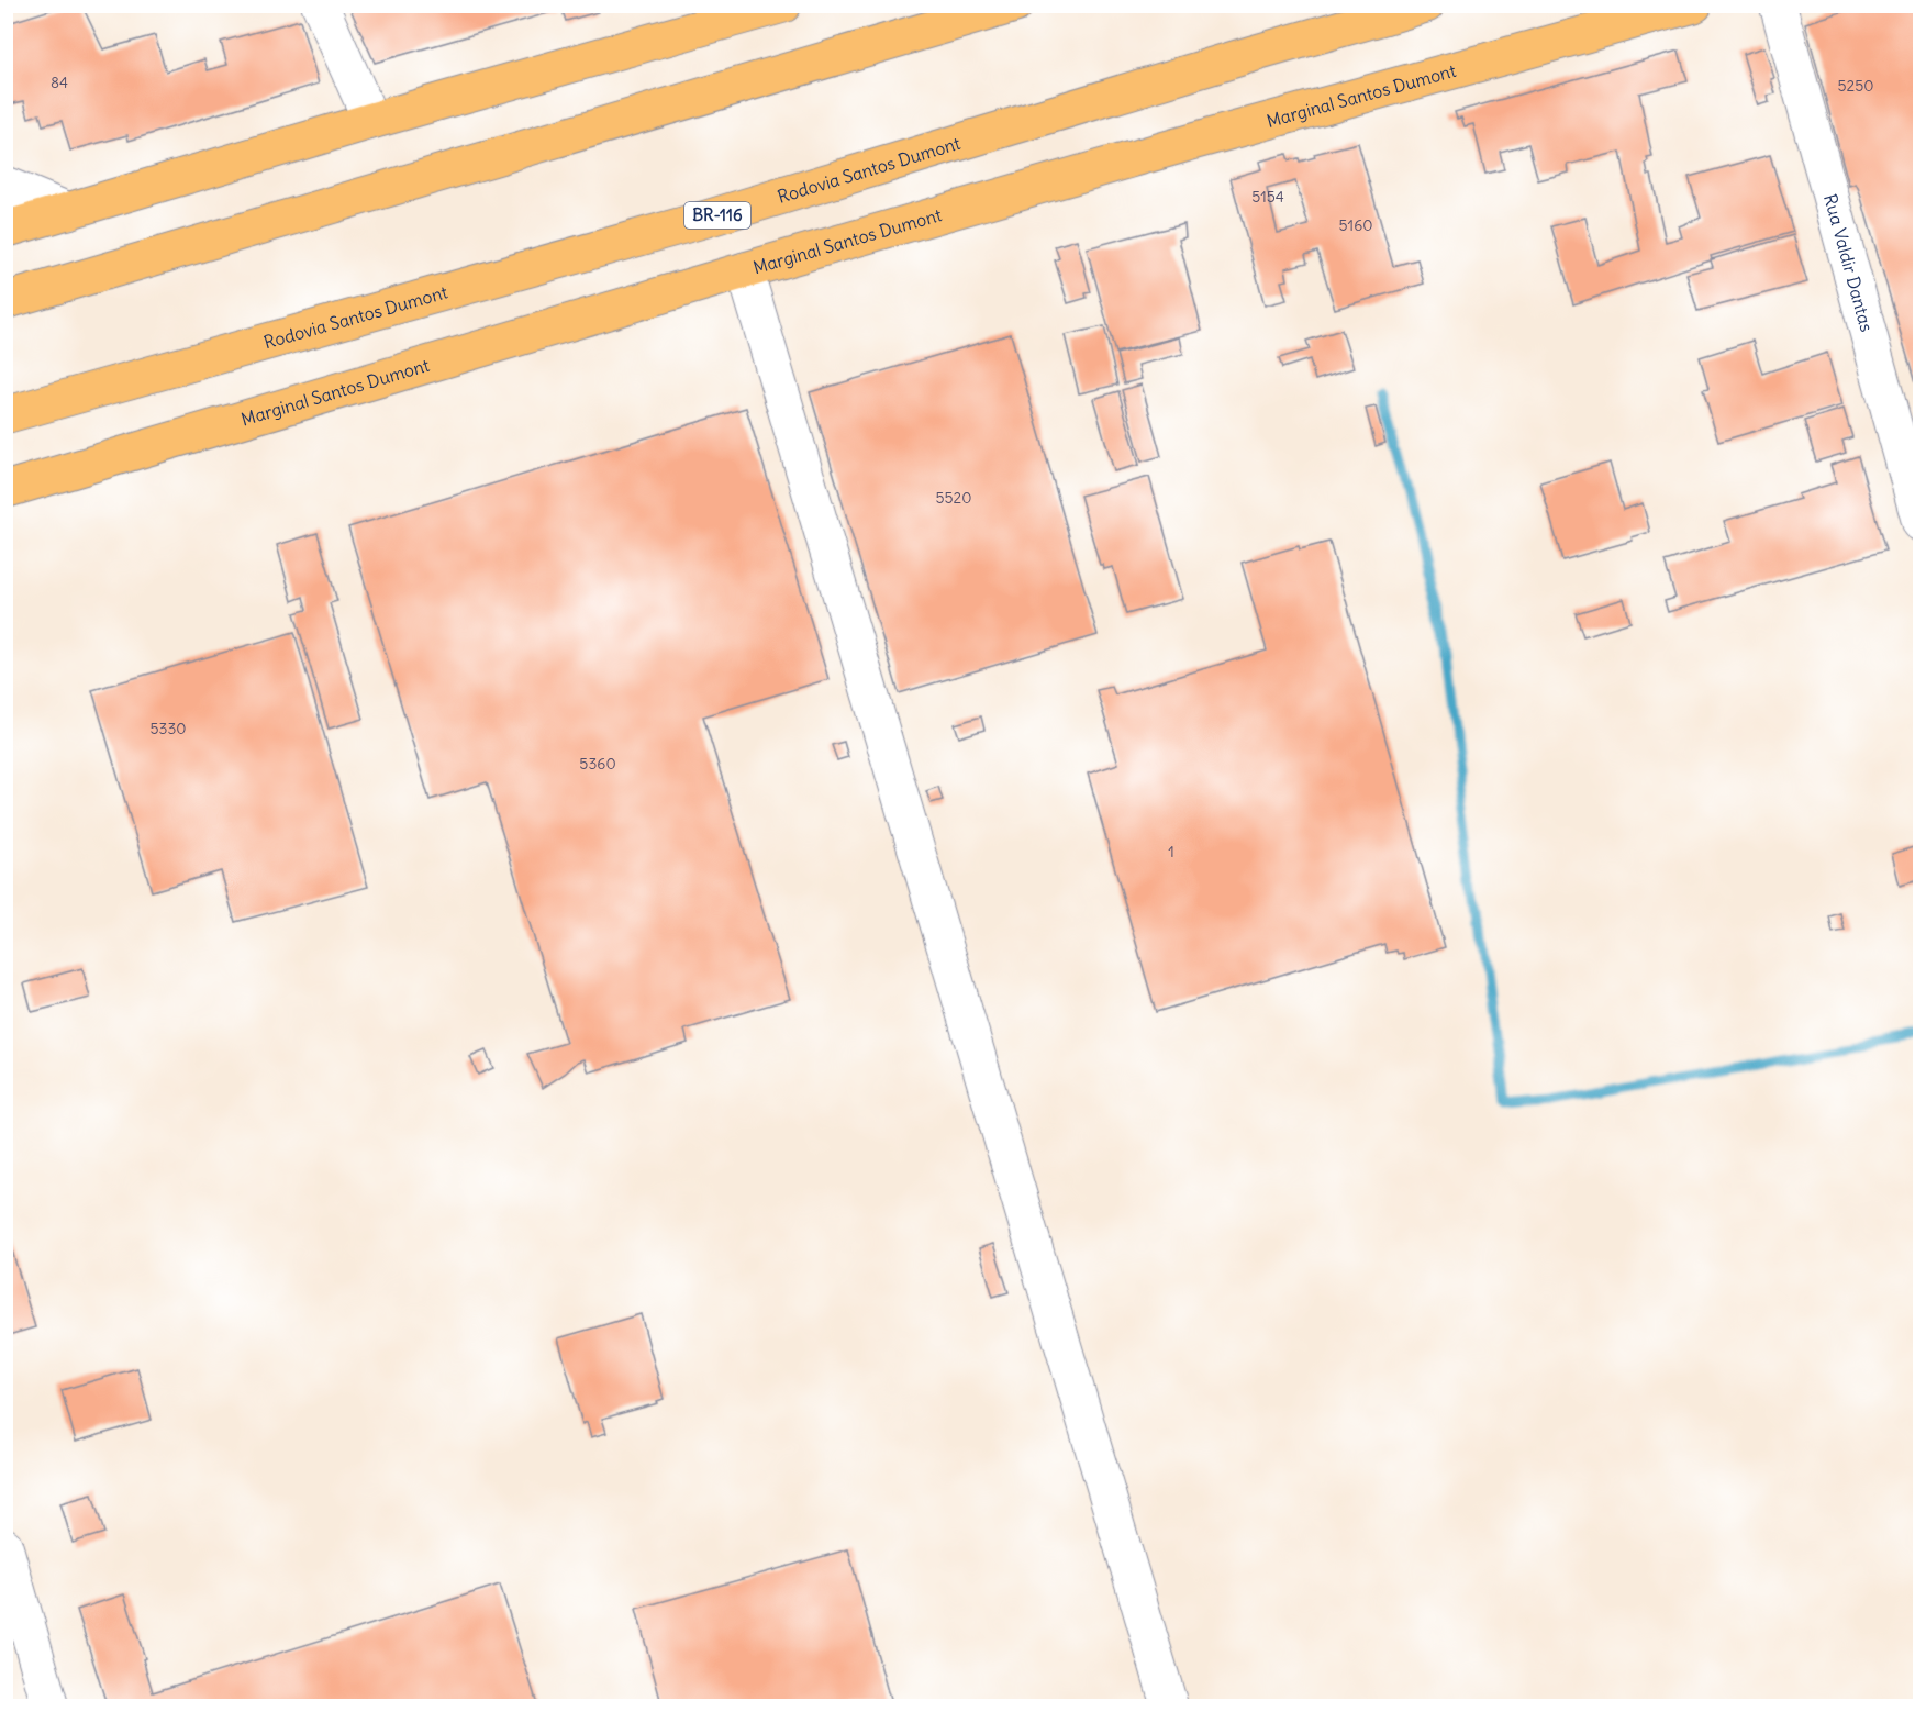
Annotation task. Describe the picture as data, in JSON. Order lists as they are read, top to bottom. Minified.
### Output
{"streets":{"main road":["Marginal Santos Dumont","Rodovia Santos Dumont","BR-116"],"street":["Rua Valdir Dantas"]},"house_numbers":["84","5250","5154","5160","5520","5330","5360","1"]}
